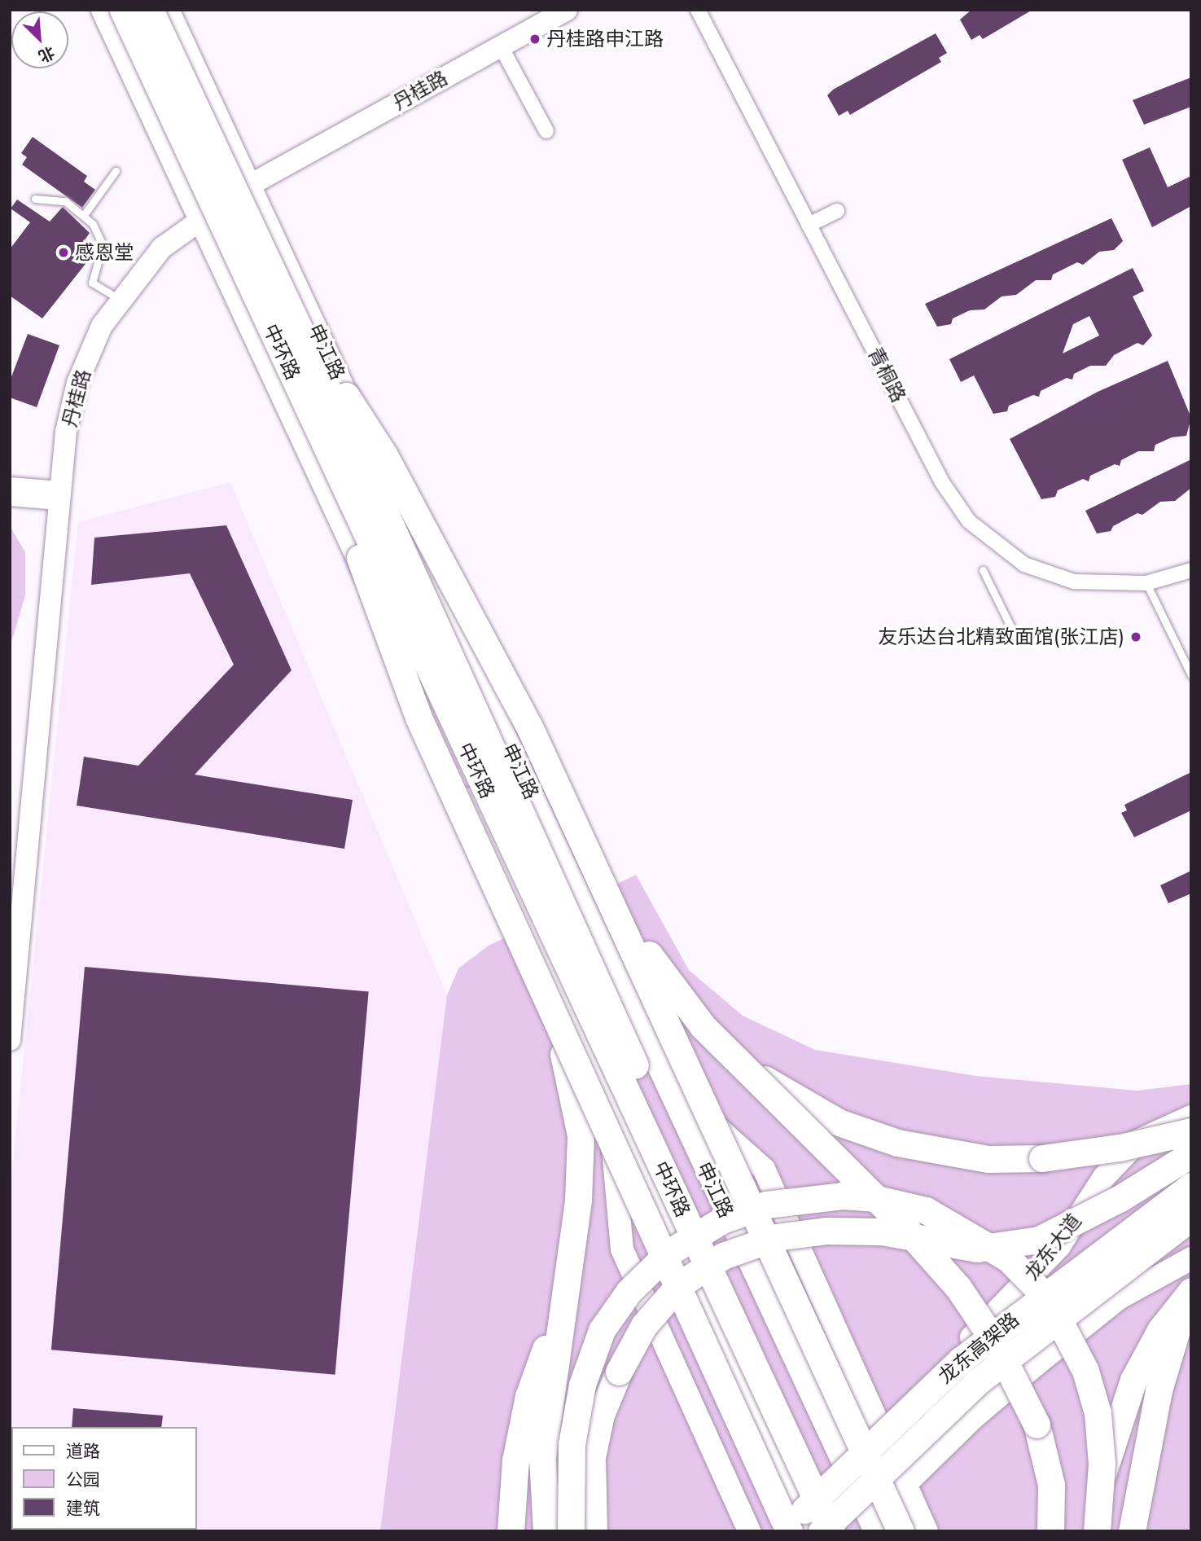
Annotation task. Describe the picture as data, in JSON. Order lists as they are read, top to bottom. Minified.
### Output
{"streets":{"highway":["中环路","龙东高架路"],"main road":["申江路","龙东大道"],"street":["丹桂路","青桐路"]},"crossings":[["丹桂路","中环路"],["丹桂路","申江路"],["中环路","申江路"],["申江路","龙东大道"]],"places":["丹桂路申江路","感恩堂","友乐达台北精致面馆(张江店)"],"legend":["道路","公园","建筑"],"north":"bottom right"}
